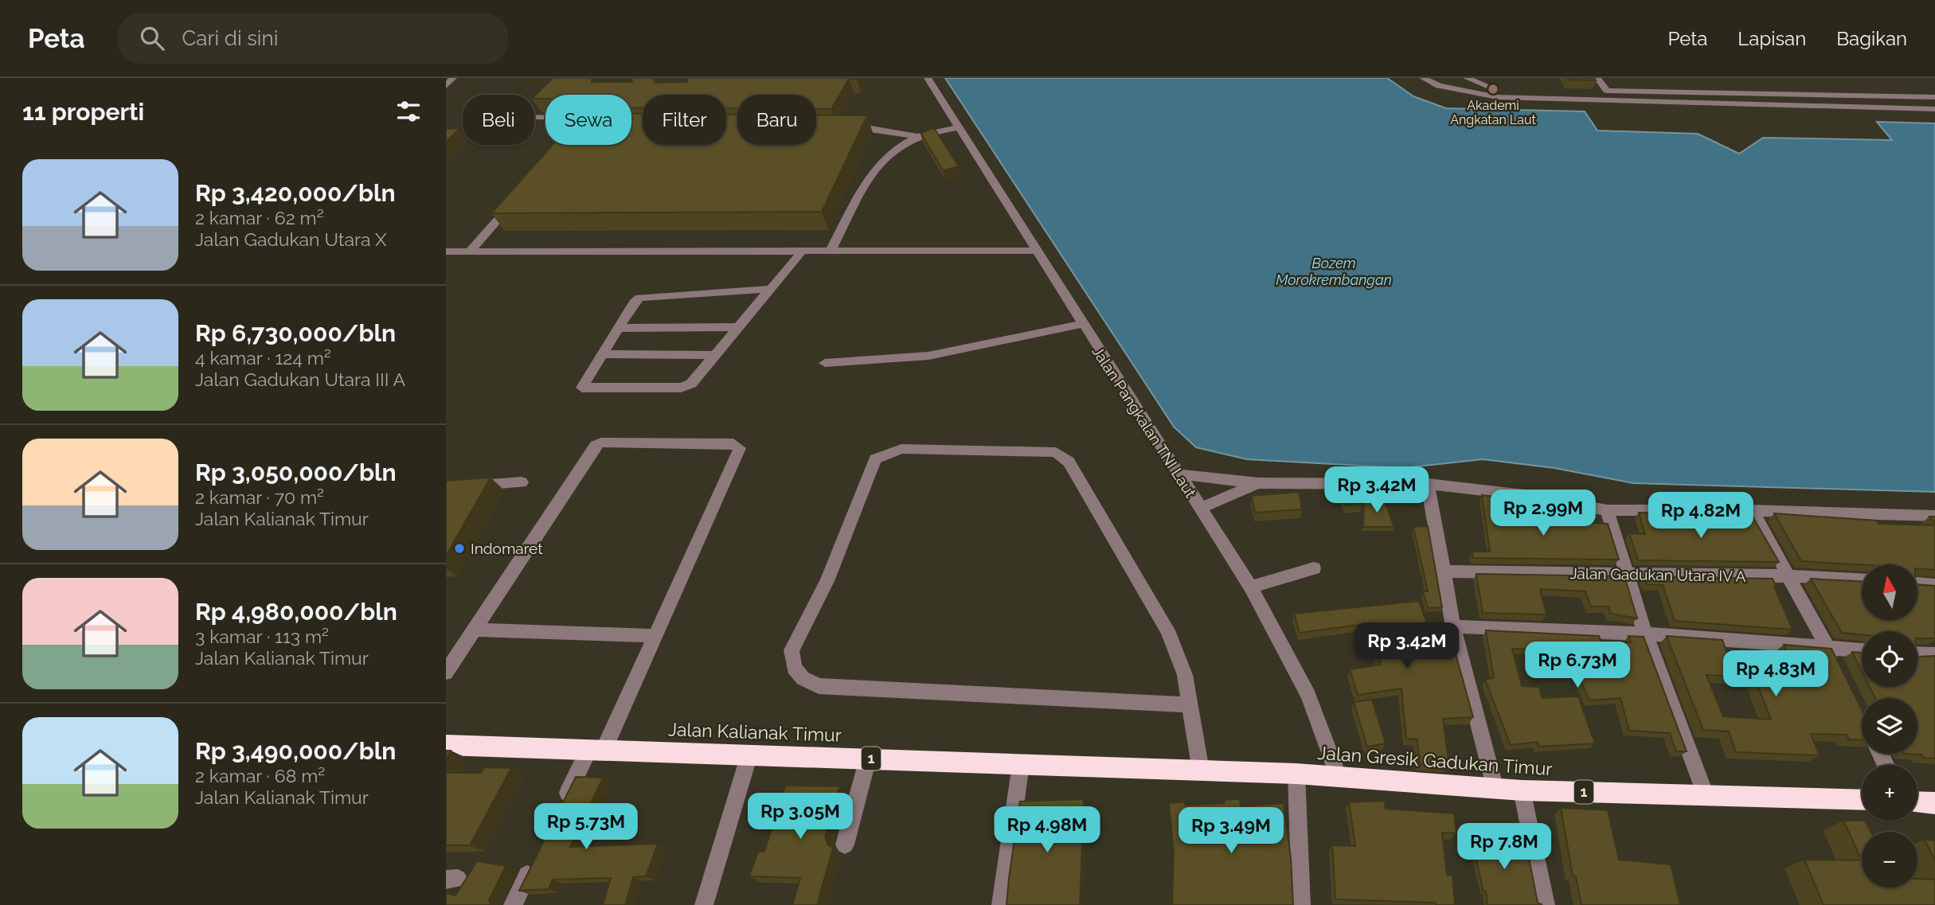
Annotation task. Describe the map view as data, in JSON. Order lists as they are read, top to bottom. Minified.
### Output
{"streets":{"highway":["Jalan Kalianak Timur","1","Jalan Gresik Gadukan Timur"],"street":["Jalan Pangkalan TNI Laut","Jalan Gadukan Utara IV A"]},"crossings":[["Jalan Pangkalan TNI Laut","Jalan Gresik Gadukan Timur"],["Jalan Kalianak Timur","Jalan Gresik Gadukan Timur"]],"water":["Bozem Morokrembangan"],"places":["Akademi Angkatan Laut","Indomaret"],"north":"top","page":{"header":"Peta","search":"Cari di sini","nav":["Peta","Lapisan","Bagikan"],"heading":"11 properti","chip":["Beli","Sewa","Filter","Baru"],"list":[{"name":"Rp 3,420,000/bln","note":"2 kamar · 62 m² · Jalan Gadukan Utara X"},{"name":"Rp 6,730,000/bln","note":"4 kamar · 124 m² · Jalan Gadukan Utara III A"},{"name":"Rp 3,050,000/bln","note":"2 kamar · 70 m² · Jalan Kalianak Timur"},{"name":"Rp 4,980,000/bln","note":"3 kamar · 113 m² · Jalan Kalianak Timur"},{"name":"Rp 3,490,000/bln","note":"2 kamar · 68 m² · Jalan Kalianak Timur"}],"price":["Rp 3.42M","Rp 2.99M","Rp 4.82M","Rp 3.42M","Rp 6.73M","Rp 4.83M","Rp 3.05M","Rp 5.73M","Rp 4.98M","Rp 3.49M","Rp 7.8M"],"map_buttons":["+","−"]}}
